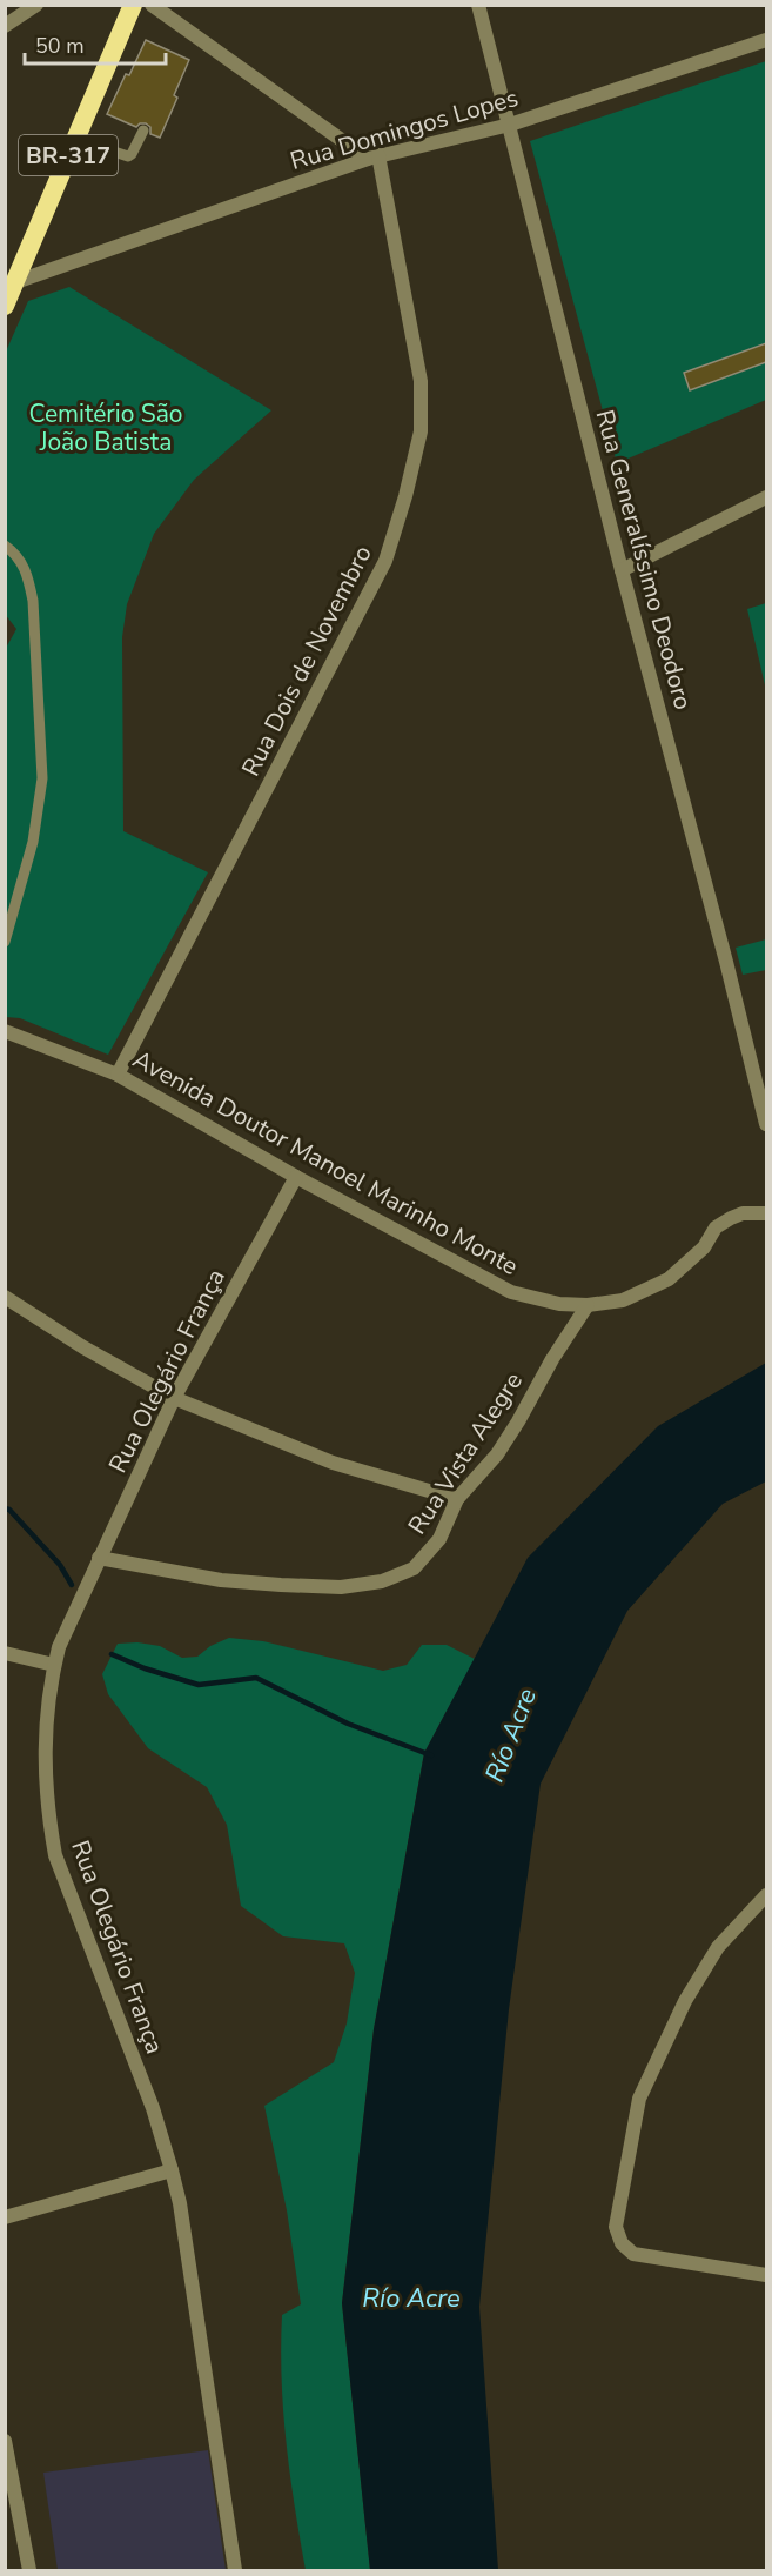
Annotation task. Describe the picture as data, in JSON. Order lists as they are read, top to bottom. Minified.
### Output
{"streets":{"highway":["BR-317"],"street":["Rua Domingos Lopes","Rua Generalíssimo Deodoro","Rua Dois de Novembro","Avenida Doutor Manoel Marinho Monte","Rua Olegário França","Rua Vista Alegre"]},"crossings":[["Rua Domingos Lopes","BR-317"],["Rua Domingos Lopes","Rua Generalíssimo Deodoro"],["Rua Domingos Lopes","Rua Dois de Novembro"],["Rua Dois de Novembro","Avenida Doutor Manoel Marinho Monte"],["Avenida Doutor Manoel Marinho Monte","Rua Olegário França"],["Avenida Doutor Manoel Marinho Monte","Rua Vista Alegre"],["Rua Olegário França","Rua Vista Alegre"]],"water":["Río Acre"],"parks":["Cemitério São João Batista"],"scale_bar":"50 m"}
